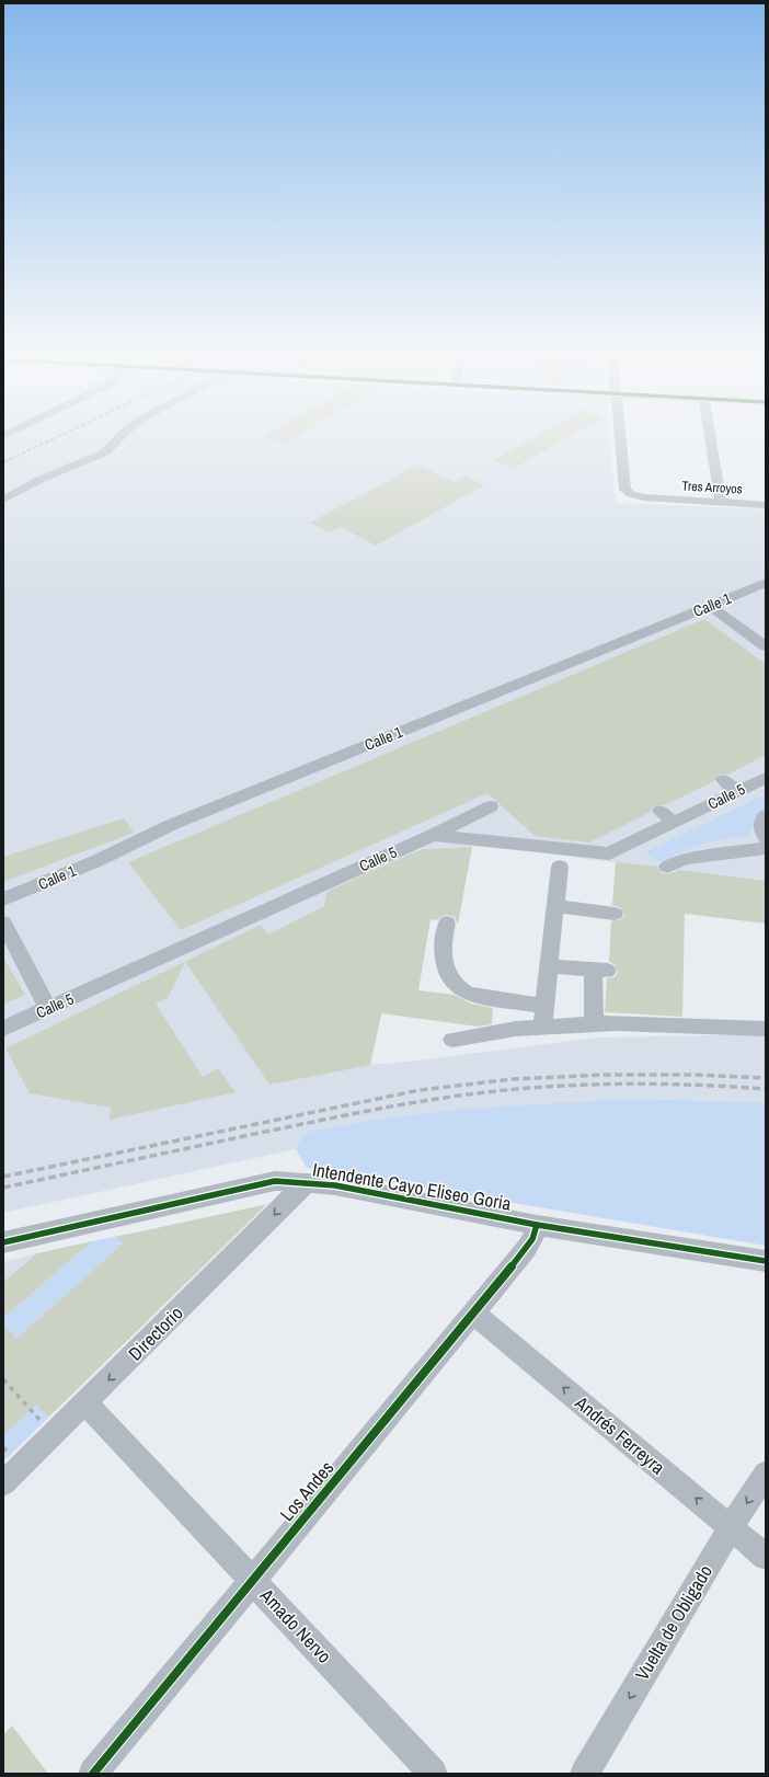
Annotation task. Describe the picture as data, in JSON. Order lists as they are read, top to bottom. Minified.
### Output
{"streets":{"street":["Tres Arroyos","Calle 1","Calle 5","Intendente Cayo Eliseo Goria","Directorio","Andrés Ferreyra","Los Andes","Vuelta de Obligado","Amado Nervo"]},"crossings":[["Intendente Cayo Eliseo Goria","Directorio"],["Intendente Cayo Eliseo Goria","Los Andes"],["Directorio","Amado Nervo"],["Andrés Ferreyra","Los Andes"],["Andrés Ferreyra","Vuelta de Obligado"],["Los Andes","Amado Nervo"]],"one_way":["Directorio","Andrés Ferreyra","Vuelta de Obligado"]}
